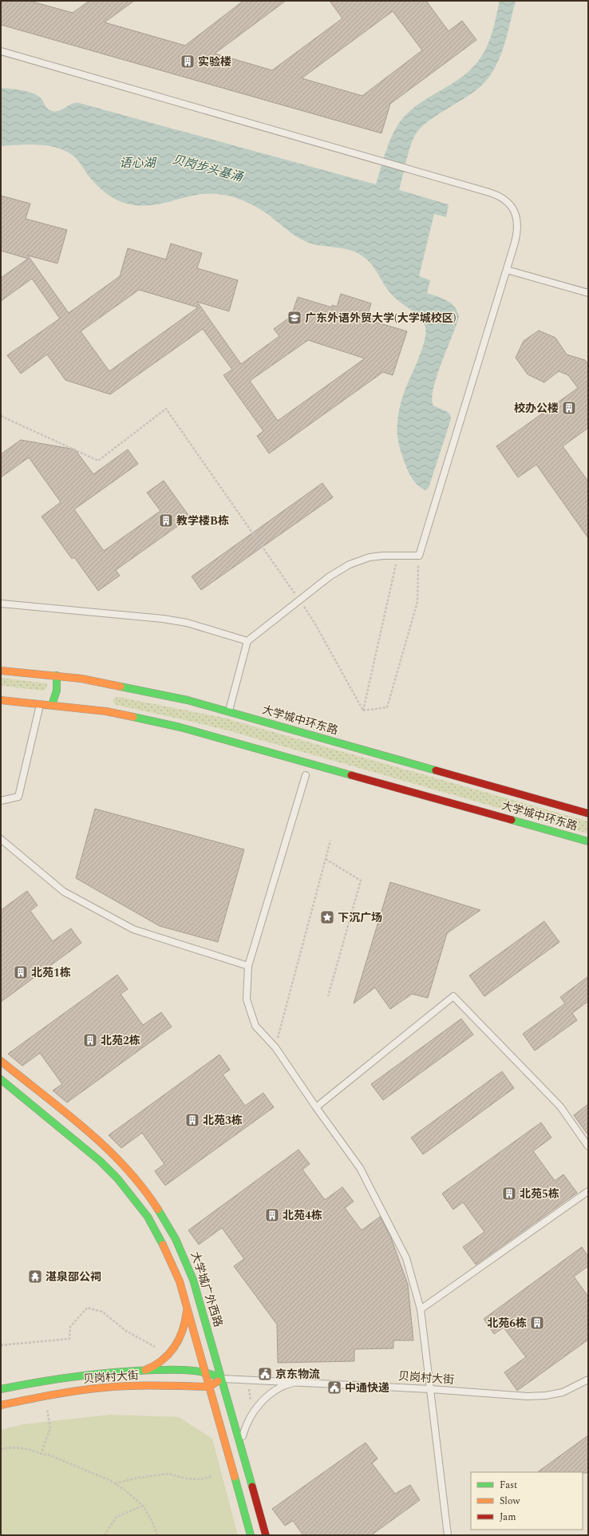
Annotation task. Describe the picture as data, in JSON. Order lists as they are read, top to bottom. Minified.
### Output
{"streets":{"main road":["大学城中环东路","大学城广外西路","贝岗村大街"]},"crossings":[["大学城广外西路","贝岗村大街"]],"water":["语心湖","贝岗步头基涌"],"places":{"building":["实验楼","校办公楼","教学楼B栋","北苑1栋","北苑2栋","北苑3栋","北苑5栋","北苑4栋","北苑6栋"],"school or university":["广东外语外贸大学(大学城校区)"],"place":["下沉广场"],"temple":["湛泉邵公祠"],"public building":["京东物流","中通快递"]},"legend":["Fast","Slow","Jam"]}
